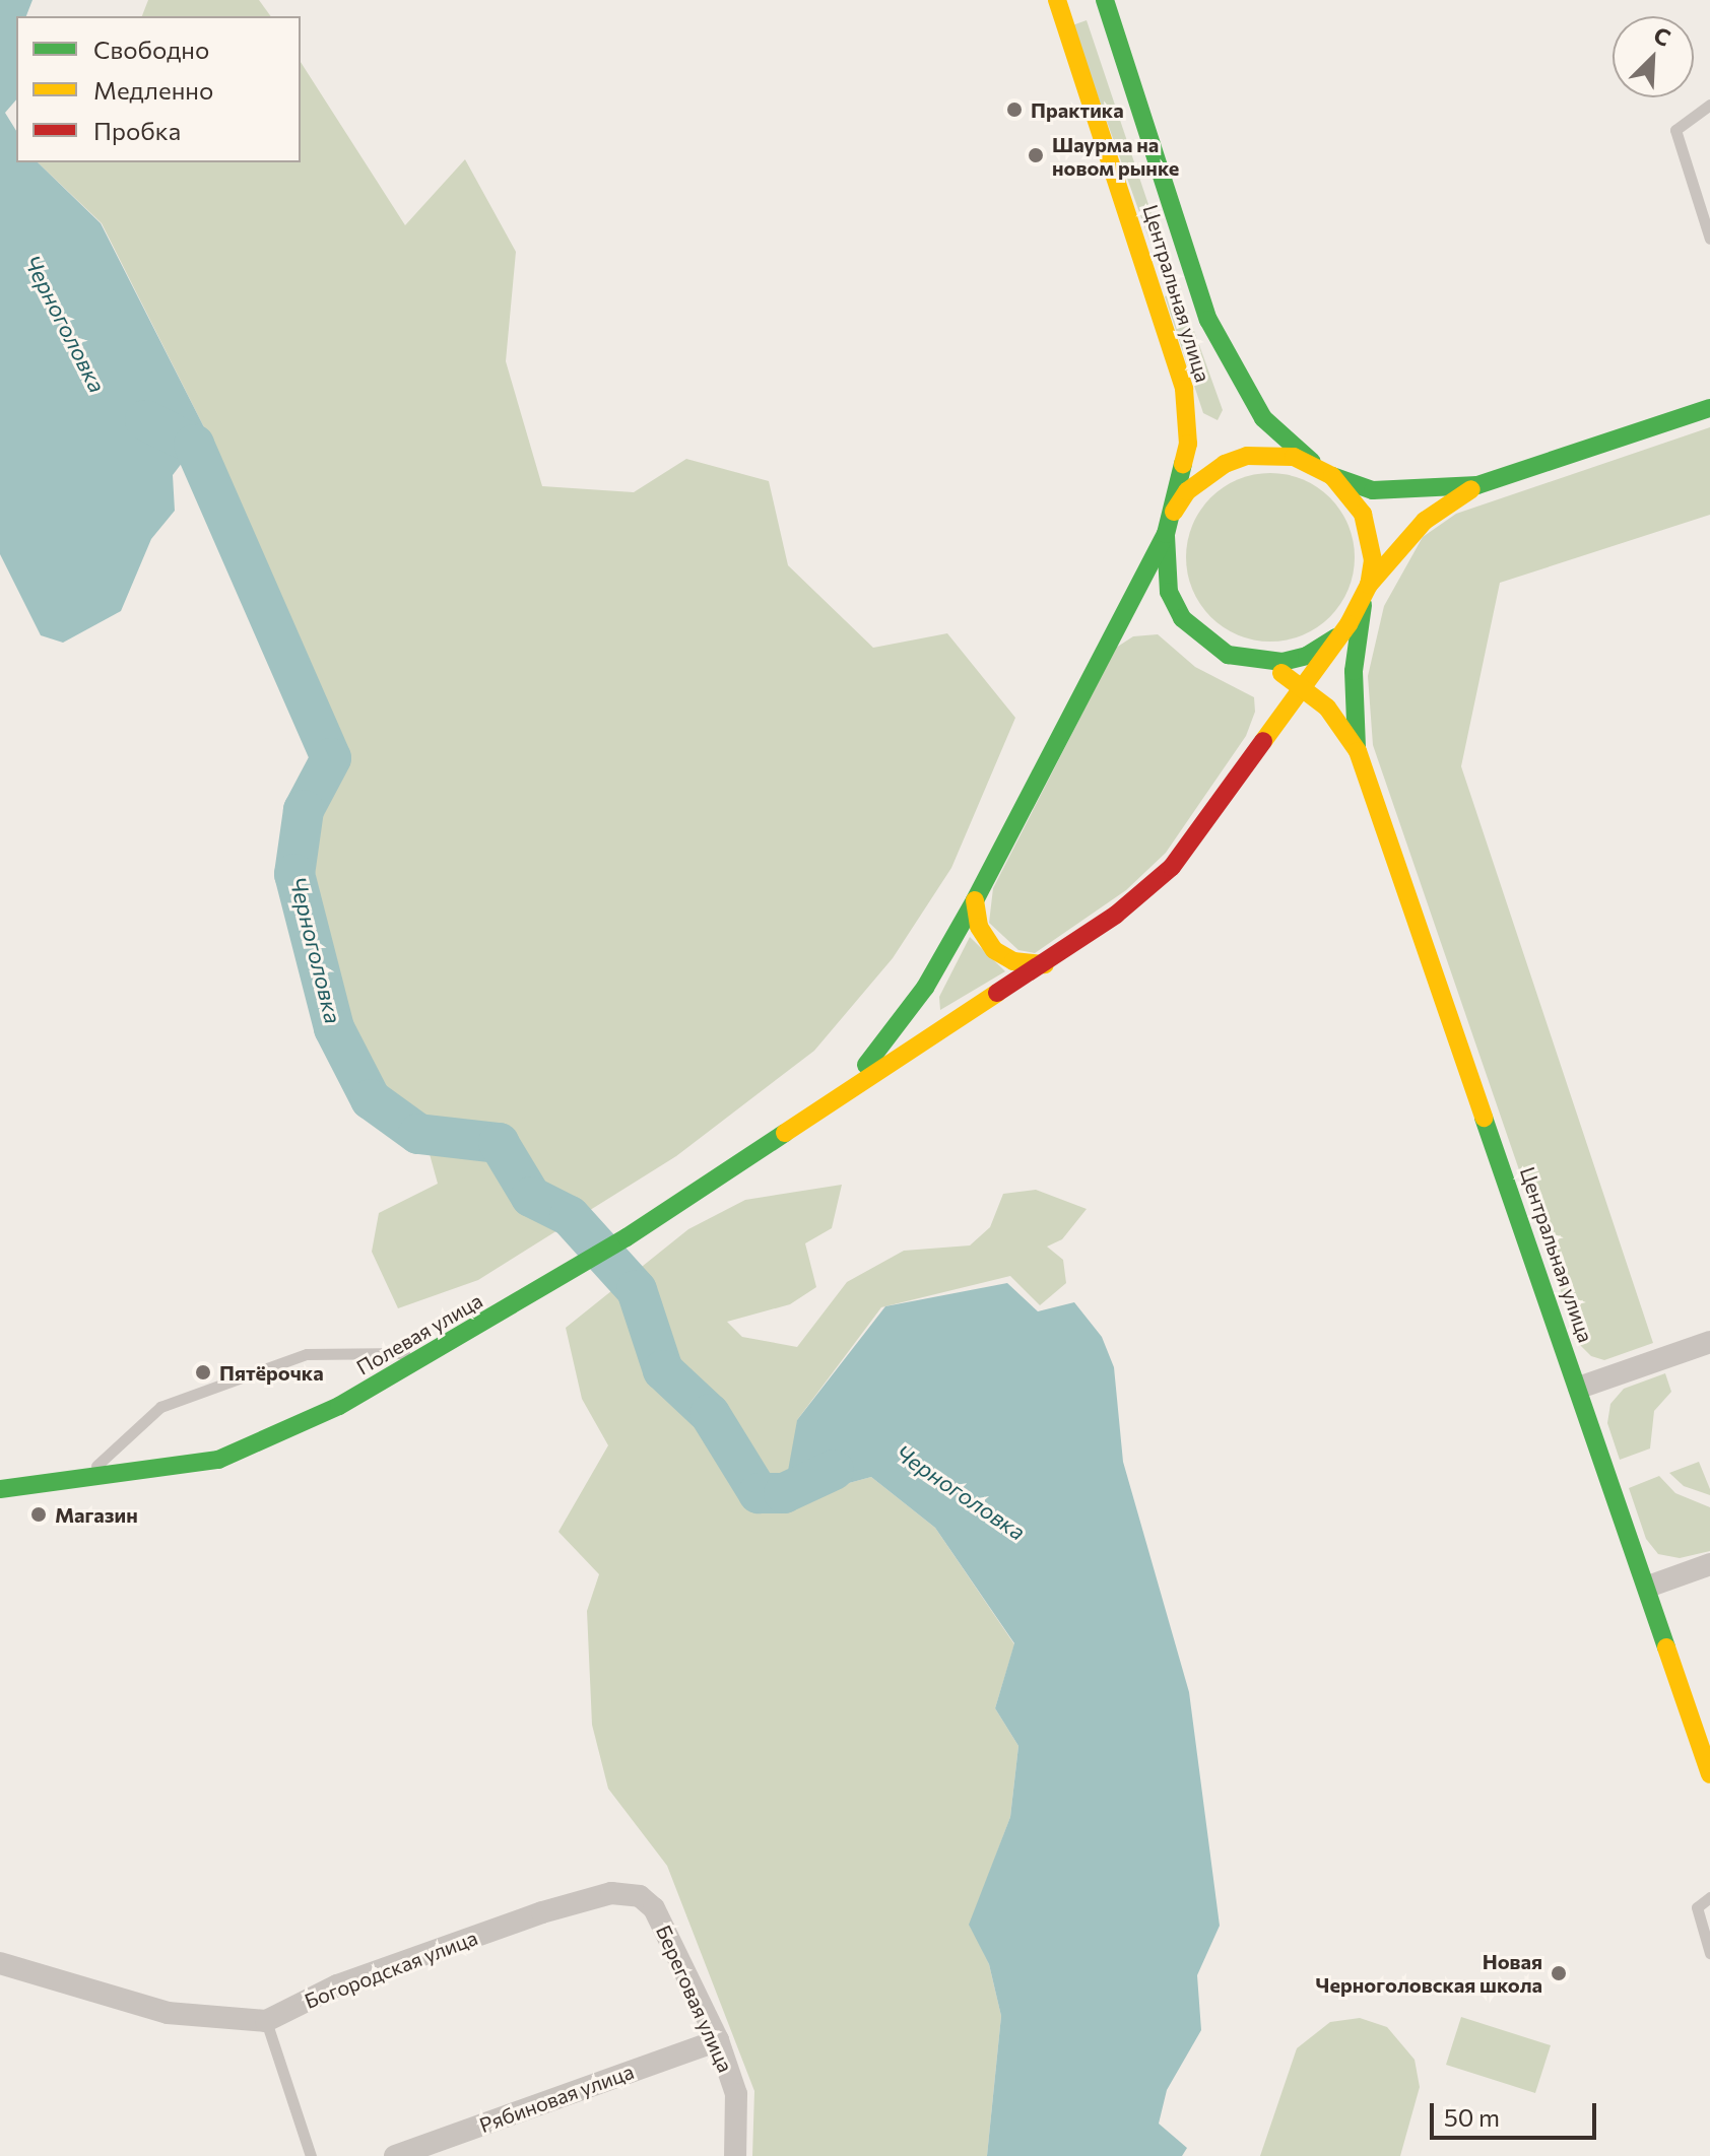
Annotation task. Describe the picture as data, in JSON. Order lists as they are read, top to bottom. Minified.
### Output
{"streets":{"main road":["Центральная улица","Полевая улица"],"street":["Богородская улица","Береговая улица","Рябиновая улица"]},"crossings":[["Центральная улица","Полевая улица"],["Богородская улица","Береговая улица"],["Береговая улица","Рябиновая улица"]],"water":["Черноголовка"],"places":["Практика","Шаурма на новом рынке","Пятёрочка","Магазин","Новая Черноголовская школа"],"legend":["Свободно","Медленно","Пробка"],"scale_bar":"50 m","north":"top right"}
